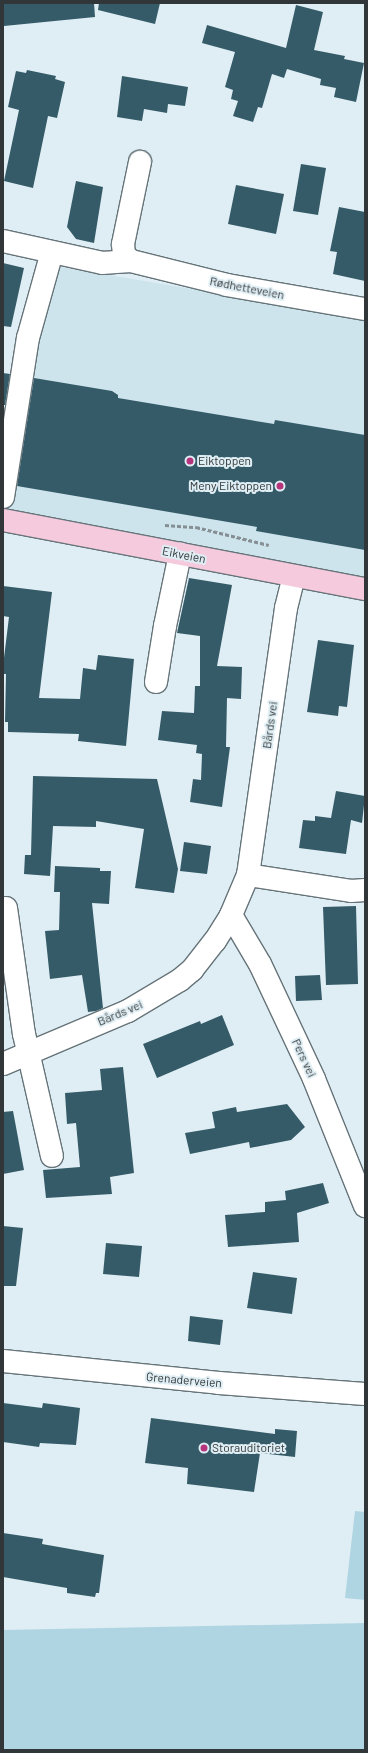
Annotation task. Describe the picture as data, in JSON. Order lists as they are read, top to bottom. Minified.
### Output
{"streets":{"main road":["Eikveien"],"street":["Rødhetteveien","Bårds vei","Pers vei","Grenaderveien"]},"crossings":[["Eikveien","Bårds vei"],["Bårds vei","Pers vei"]],"places":["Eiktoppen","Meny Eiktoppen","Storauditoriet"]}
